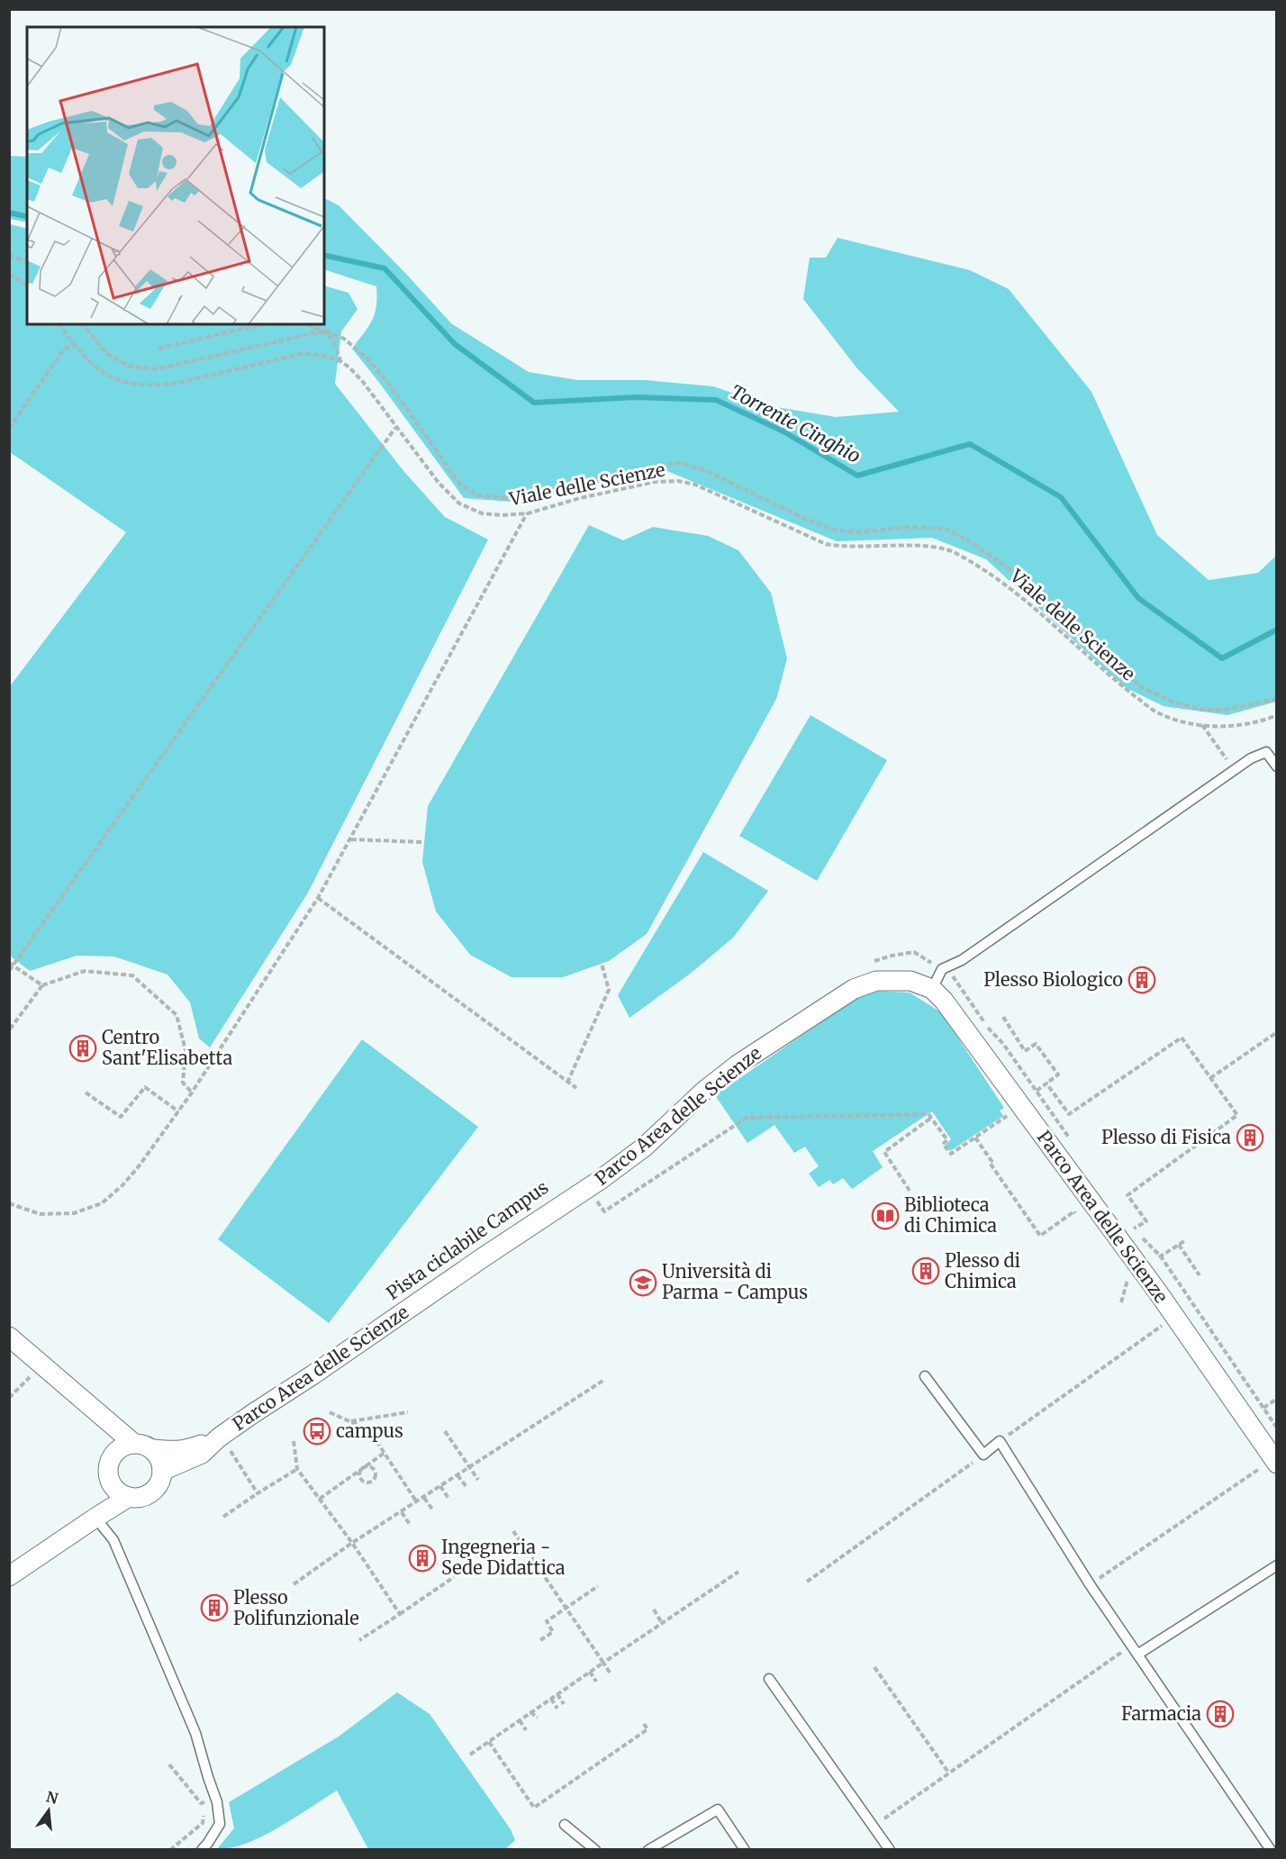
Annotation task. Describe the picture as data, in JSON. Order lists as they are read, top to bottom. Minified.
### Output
{"streets":{"street":["Parco Area delle Scienze"],"path":["Viale delle Scienze"]},"water":["Torrente Cinghio"],"places":{"building":["Plesso Biologico","Centro Sant'Elisabetta","Plesso di Fisica","Plesso di Chimica","Ingegneria - Sede Didattica","Plesso Polifunzionale","Farmacia"],"library":["Biblioteca di Chimica"],"school or university":["Università di Parma - Campus"],"bus stop":["campus"]},"north":"top"}
